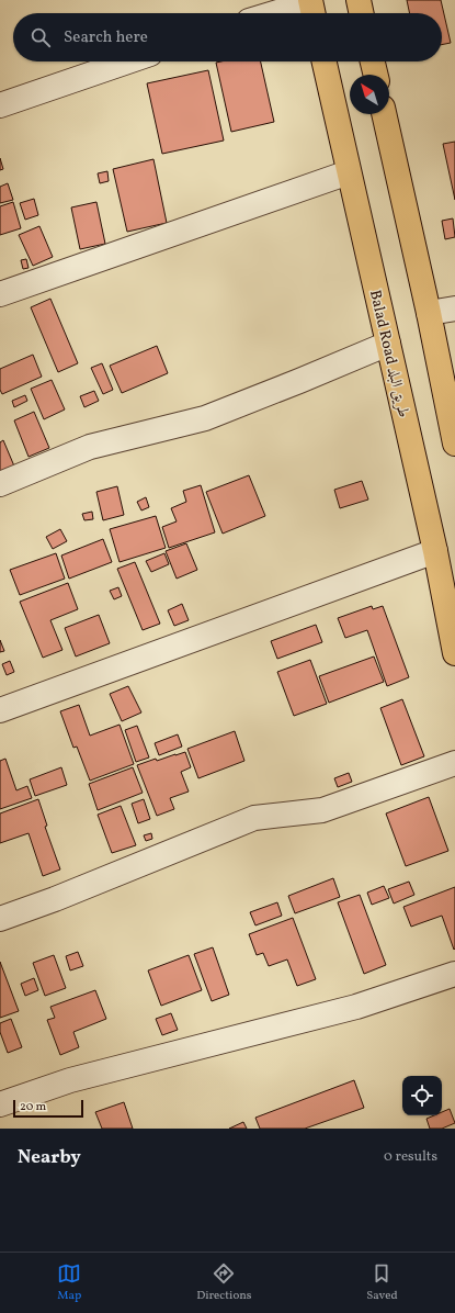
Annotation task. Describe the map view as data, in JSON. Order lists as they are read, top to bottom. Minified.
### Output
{"streets":{"highway":["Balad Road طريق البلد"]},"scale_bar":"20 m","north":"top left","page":{"search":"Search here","scale":"20 m","heading":["Nearby","0 results"],"nav":["Map","Directions","Saved"]}}
